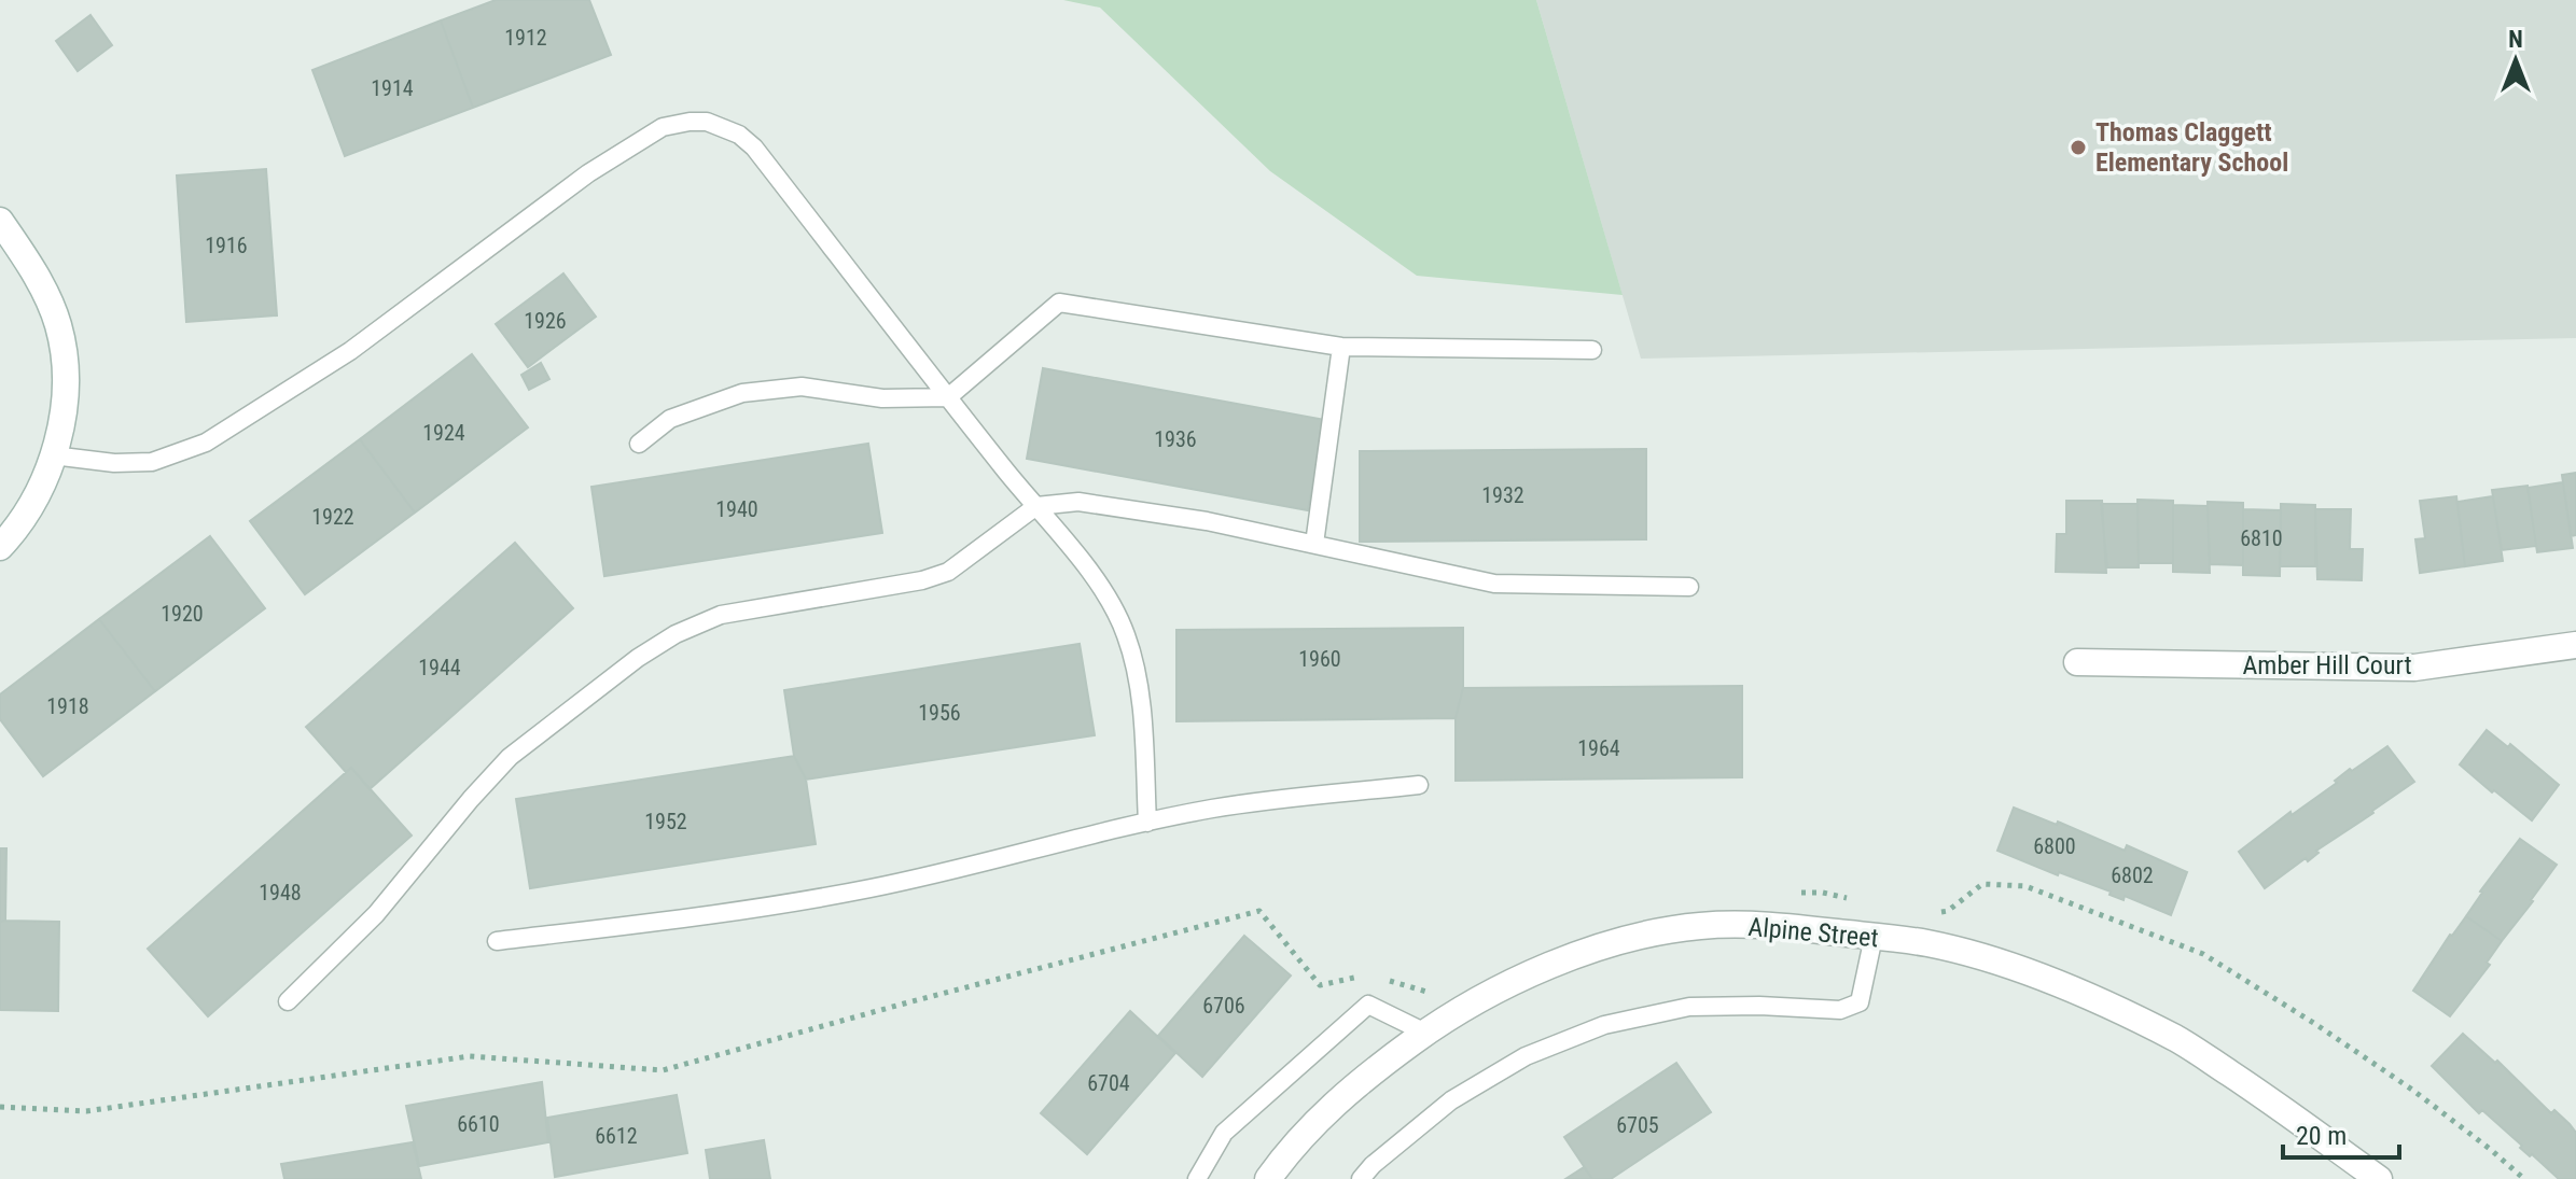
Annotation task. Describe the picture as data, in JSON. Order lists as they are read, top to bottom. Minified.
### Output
{"streets":{"street":["Amber Hill Court","Alpine Street"]},"places":["Thomas Claggett Elementary School"],"house_numbers":["1912","1914","1916","1926","1924","1936","1932","1940","1922","6810","1920","1960","1944","1918","1956","1964","1952","6800","6802","1948","6706","6704","6610","6705","6612"],"scale_bar":"20 m","north":"top"}
